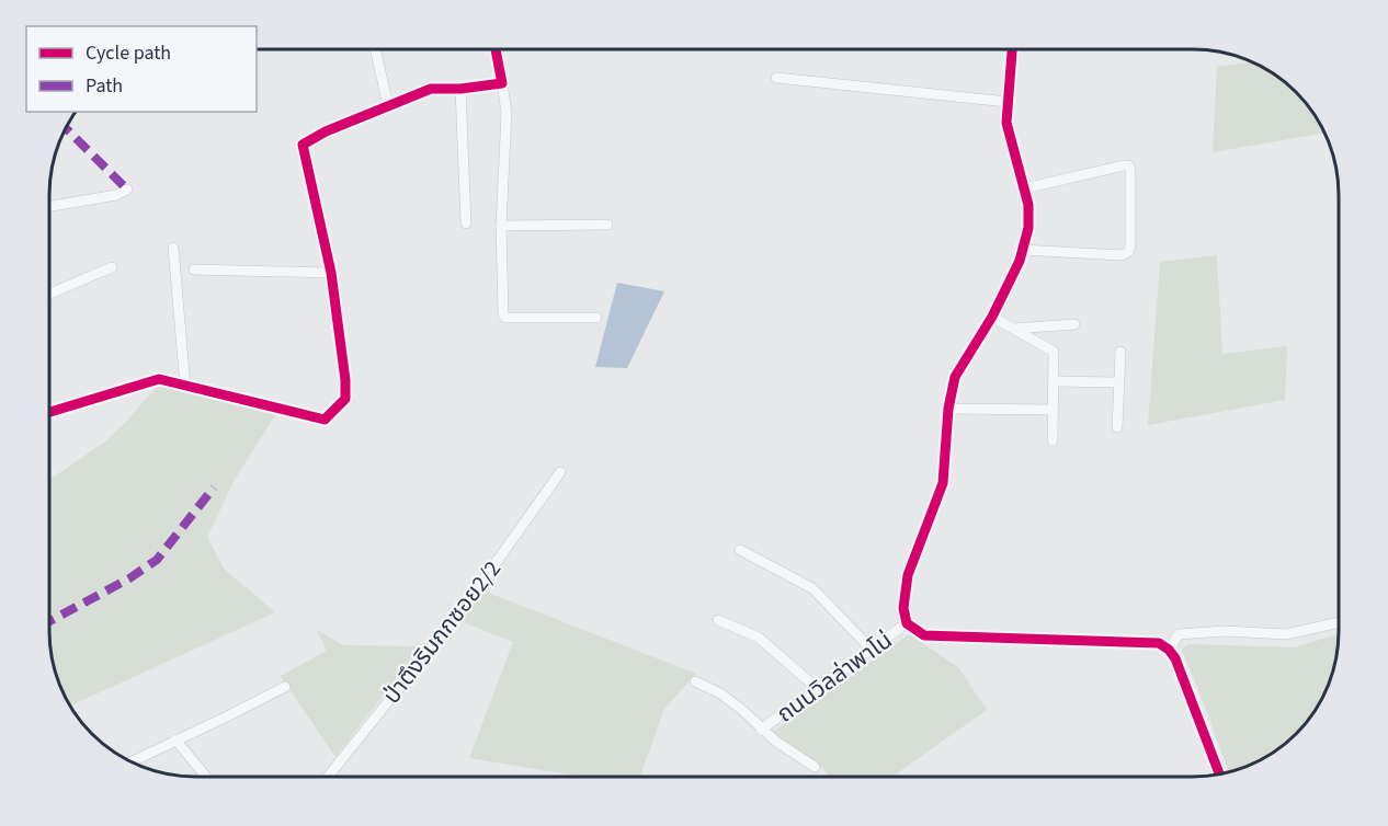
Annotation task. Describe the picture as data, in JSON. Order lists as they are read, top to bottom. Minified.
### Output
{"streets":{"street":["ป่าตึงริมกกซอย2/2","ถนนวิลล่าพาโน่"]},"legend":["Cycle path","Path"]}
